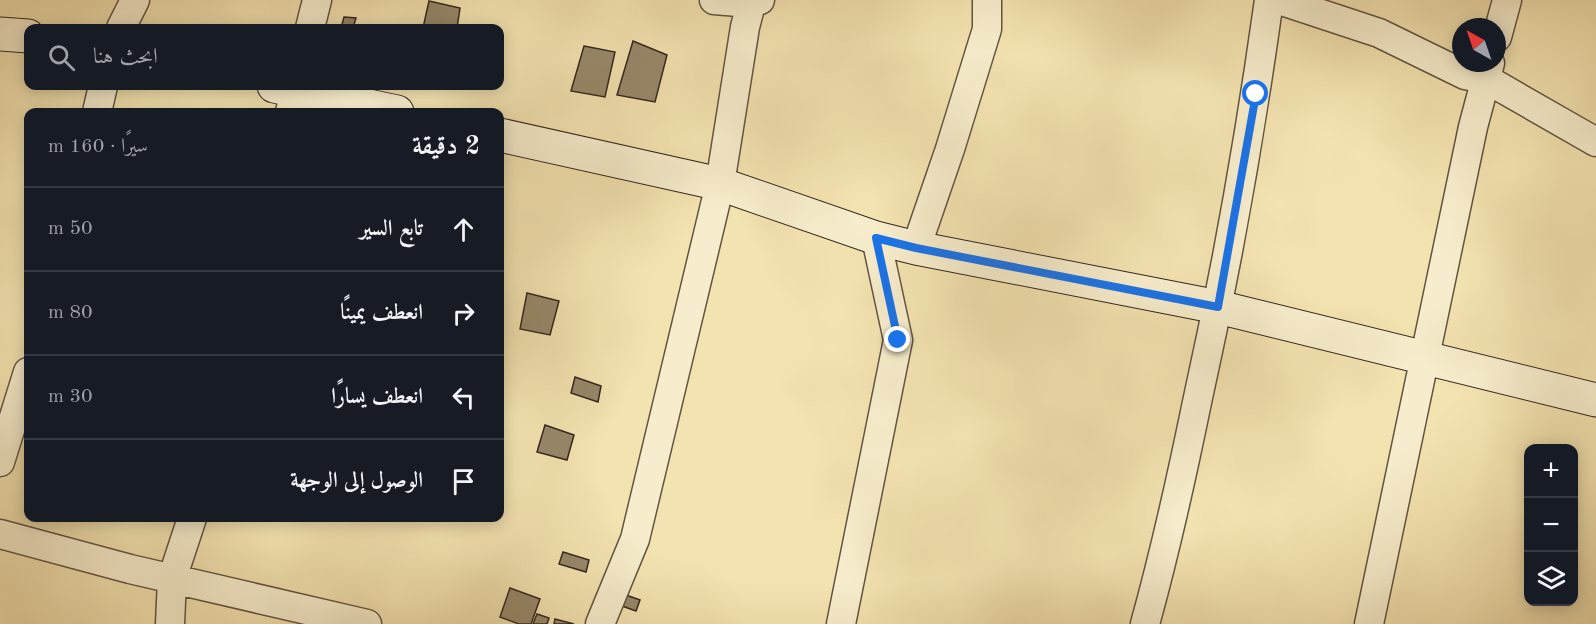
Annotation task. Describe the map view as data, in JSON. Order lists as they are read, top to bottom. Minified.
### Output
{"north":"top left","page":{"search":"ابحث هنا","heading":["2 دقيقة","سيرًا · 160 m"],"list":[["تابع السير","50 m"],["انعطف يمينًا","80 m"],["انعطف يسارًا","30 m"],"الوصول إلى الوجهة"],"map_buttons":["+","−"]}}
